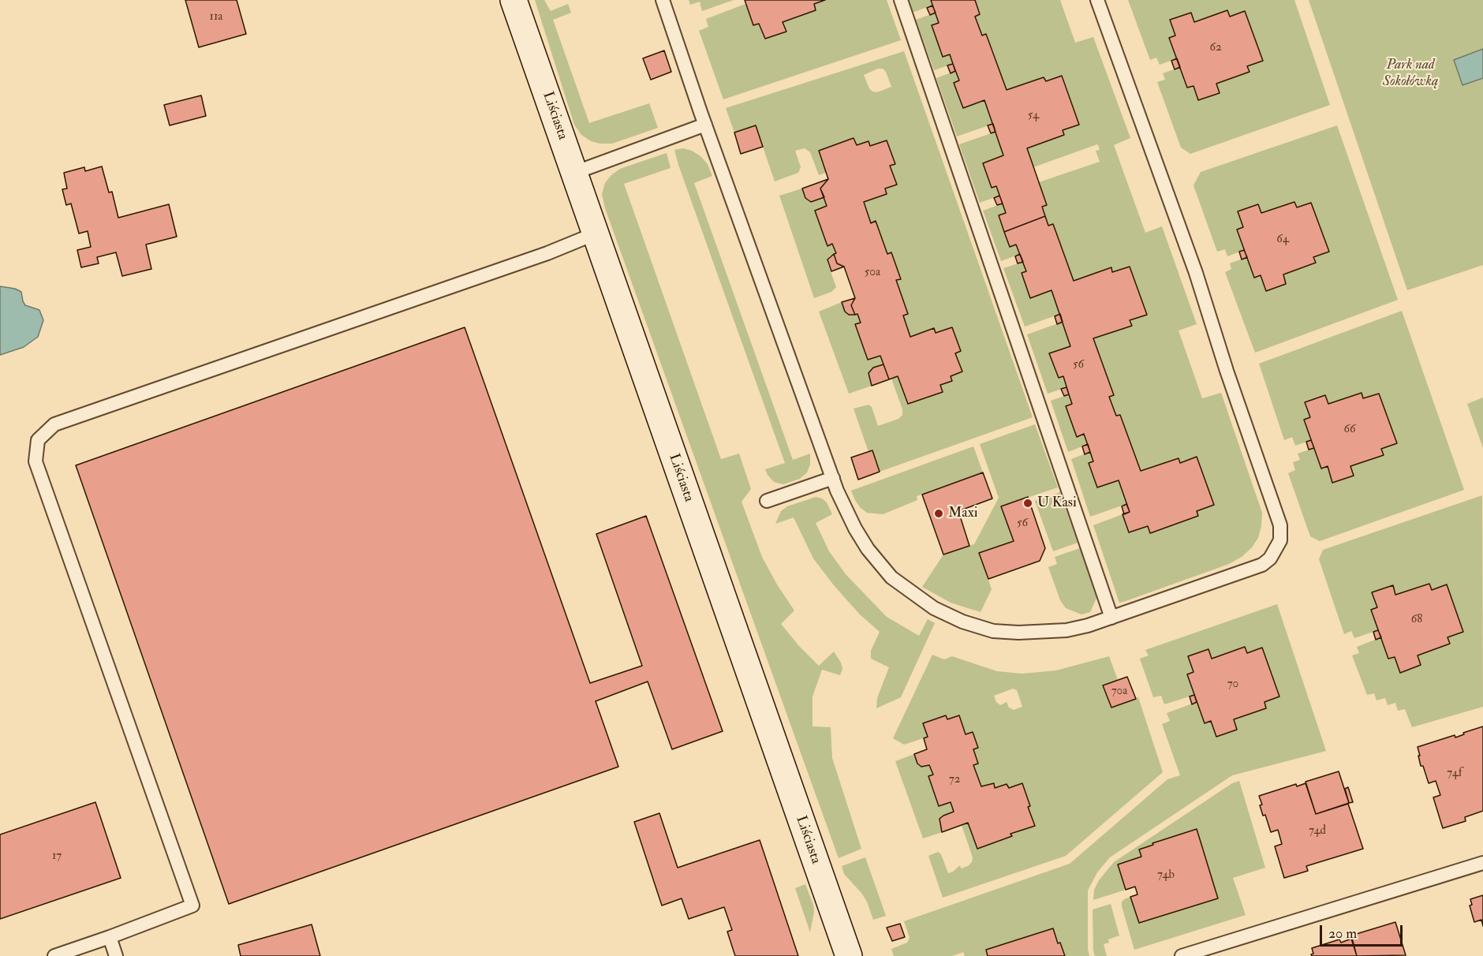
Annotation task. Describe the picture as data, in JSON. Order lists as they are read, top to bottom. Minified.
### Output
{"streets":{"street":["Liściasta"]},"parks":["Park nad Sokołówką"],"places":["U Kasi","Maxi"],"house_numbers":["11a","62","54","64","50a","56","66","56","68","70","70a","74f","72","74d","17","74b"],"scale_bar":"20 m"}
